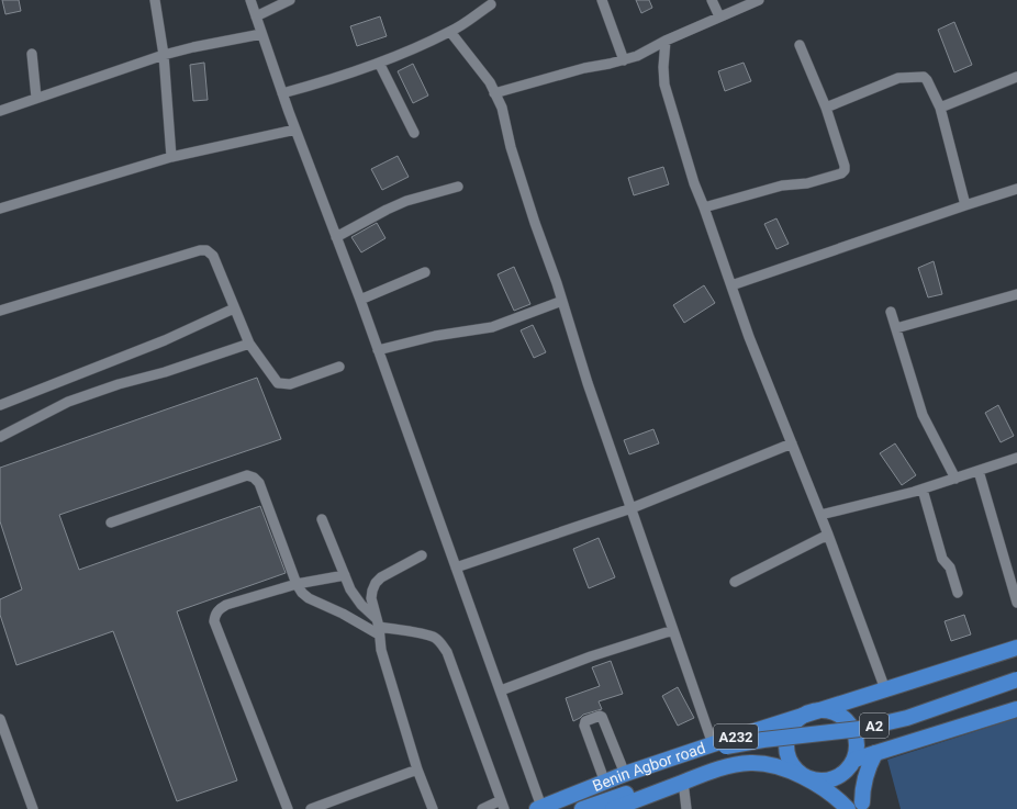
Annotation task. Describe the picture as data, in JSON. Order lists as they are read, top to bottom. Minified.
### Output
{"streets":{"highway":["A2","A232","Benin Agbor road"]},"crossings":[["A2","Benin Agbor road"]]}
